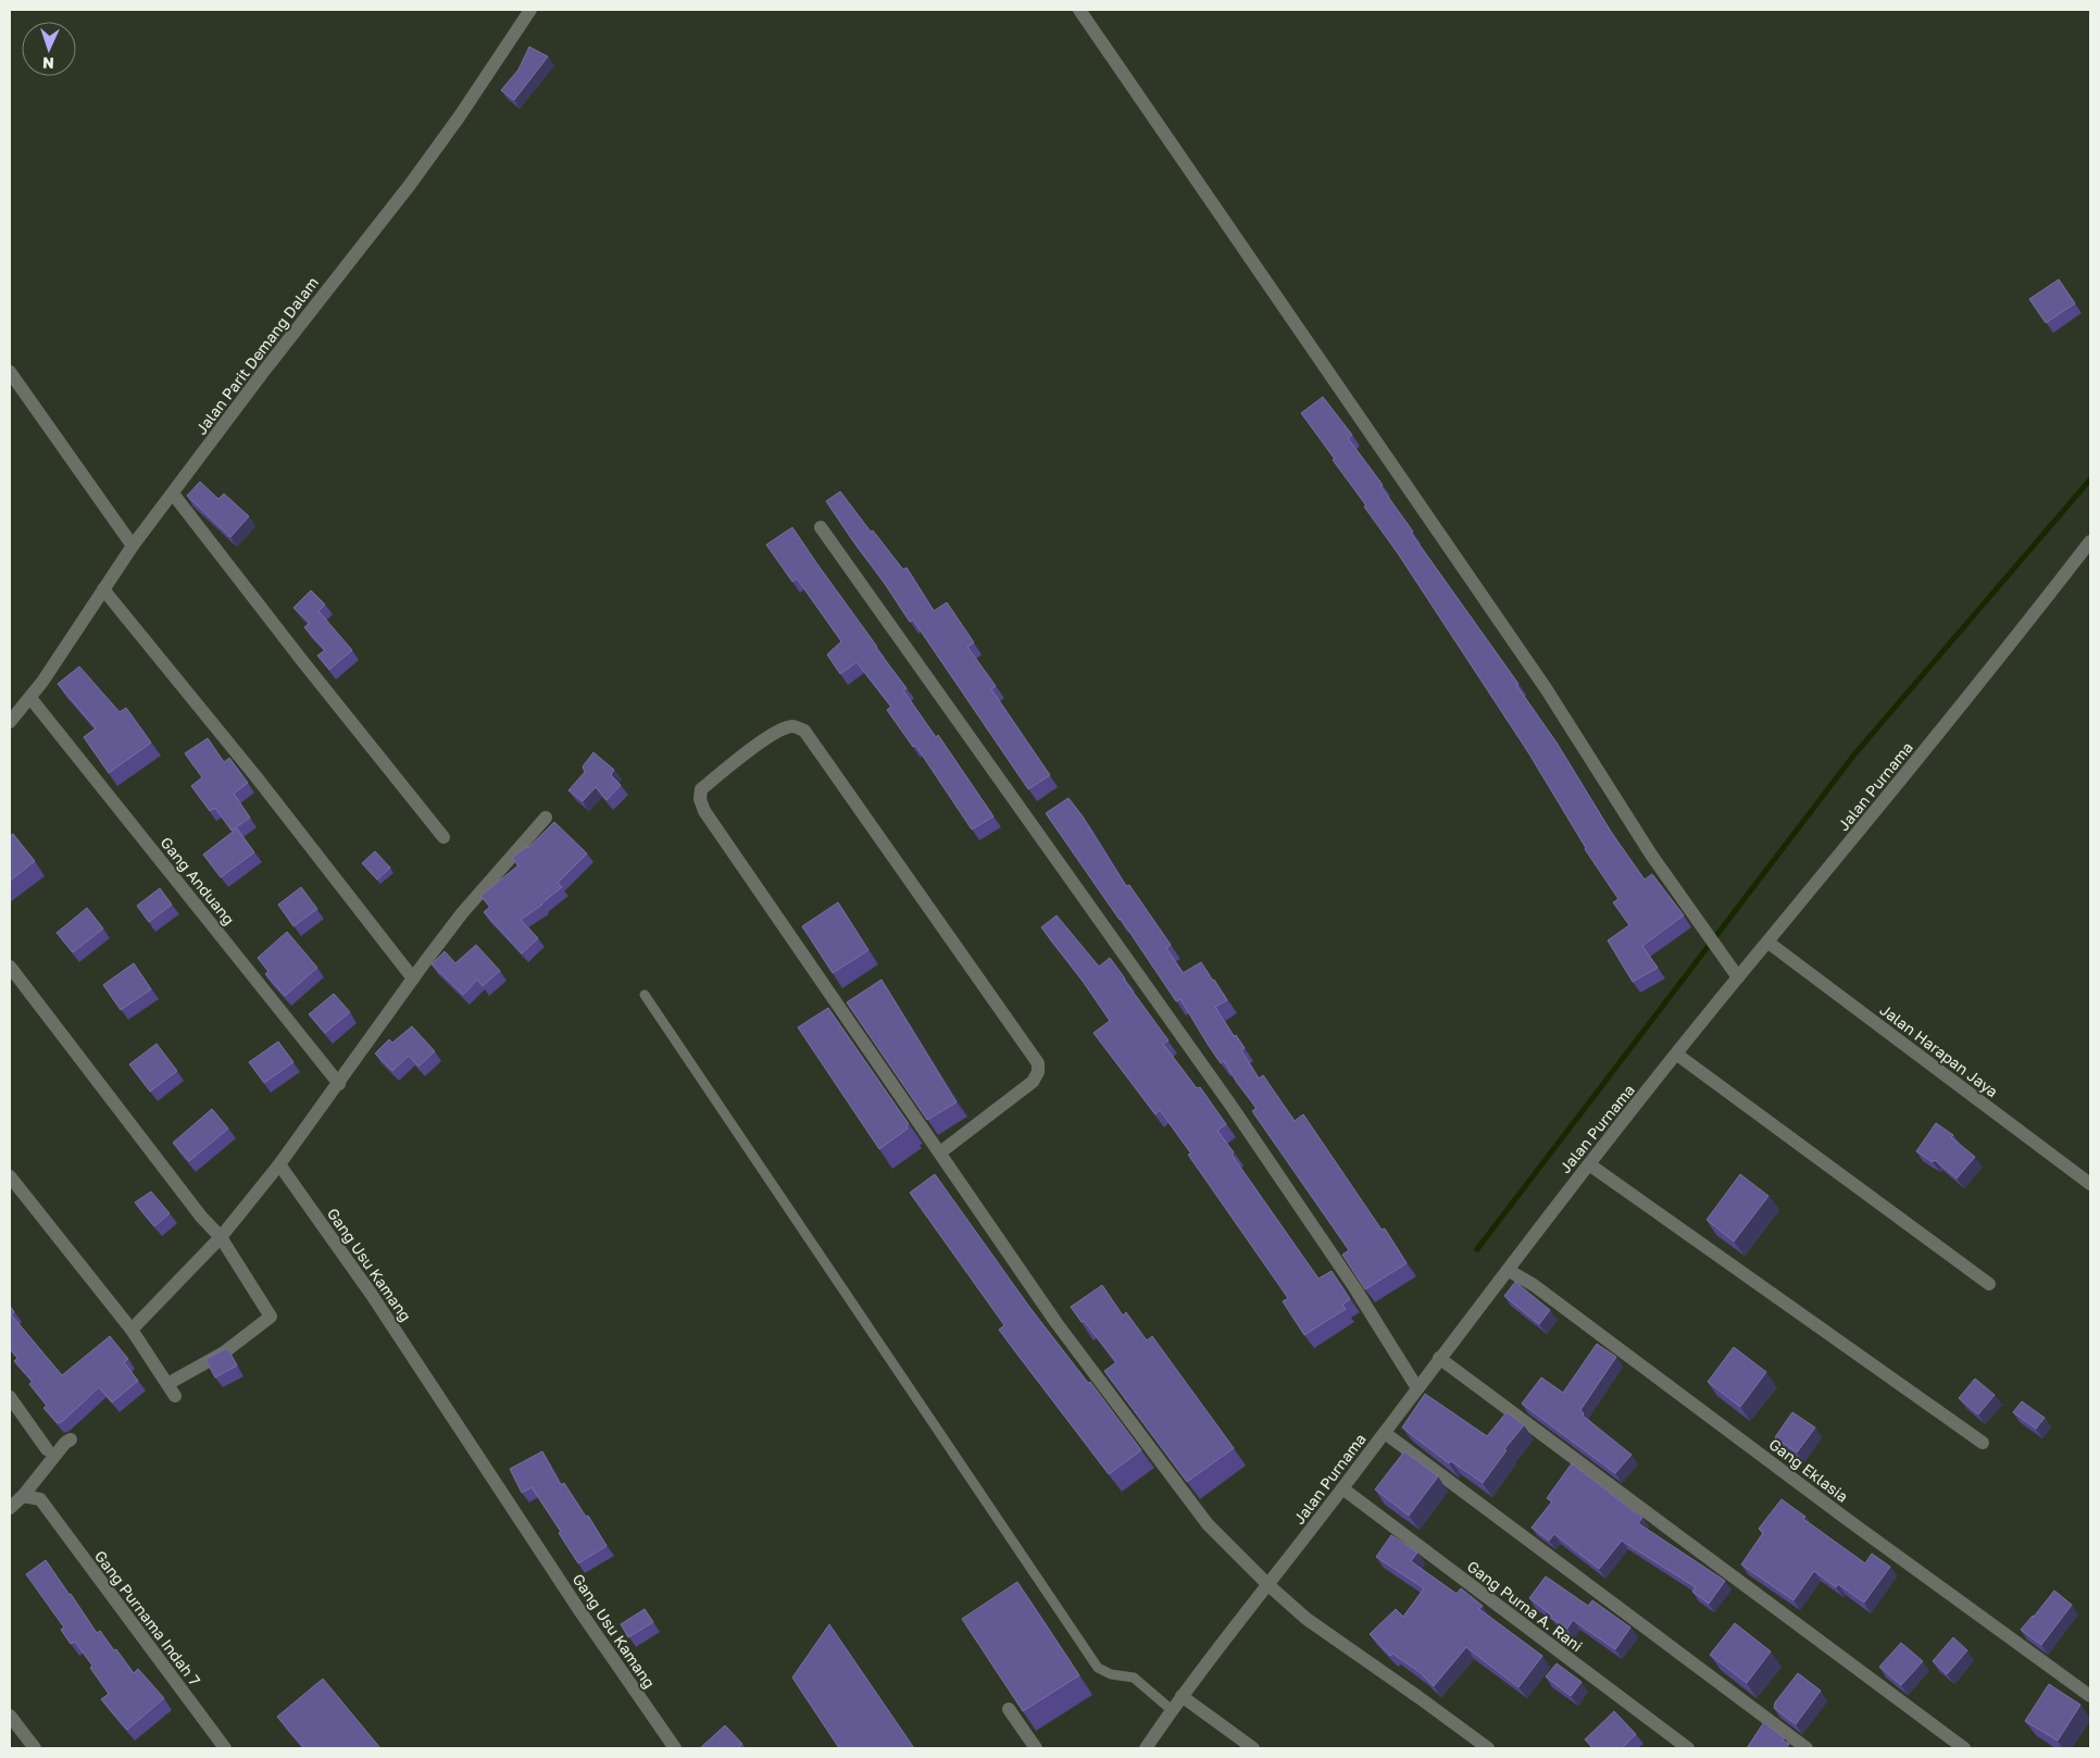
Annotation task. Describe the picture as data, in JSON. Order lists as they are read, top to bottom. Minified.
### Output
{"streets":{"street":["Jalan Parit Demang Dalam","Jalan Purnama","Gang Anduang","Jalan Harapan Jaya","Gang Usu Kamang","Gang Eklasia","Gang Purna A. Rani","Gang Purnama Indah 7"]},"crossings":[["Jalan Parit Demang Dalam","Gang Anduang"],["Jalan Purnama","Jalan Harapan Jaya"],["Jalan Purnama","Gang Eklasia"],["Jalan Purnama","Gang Purna A. Rani"]],"north":"bottom"}
